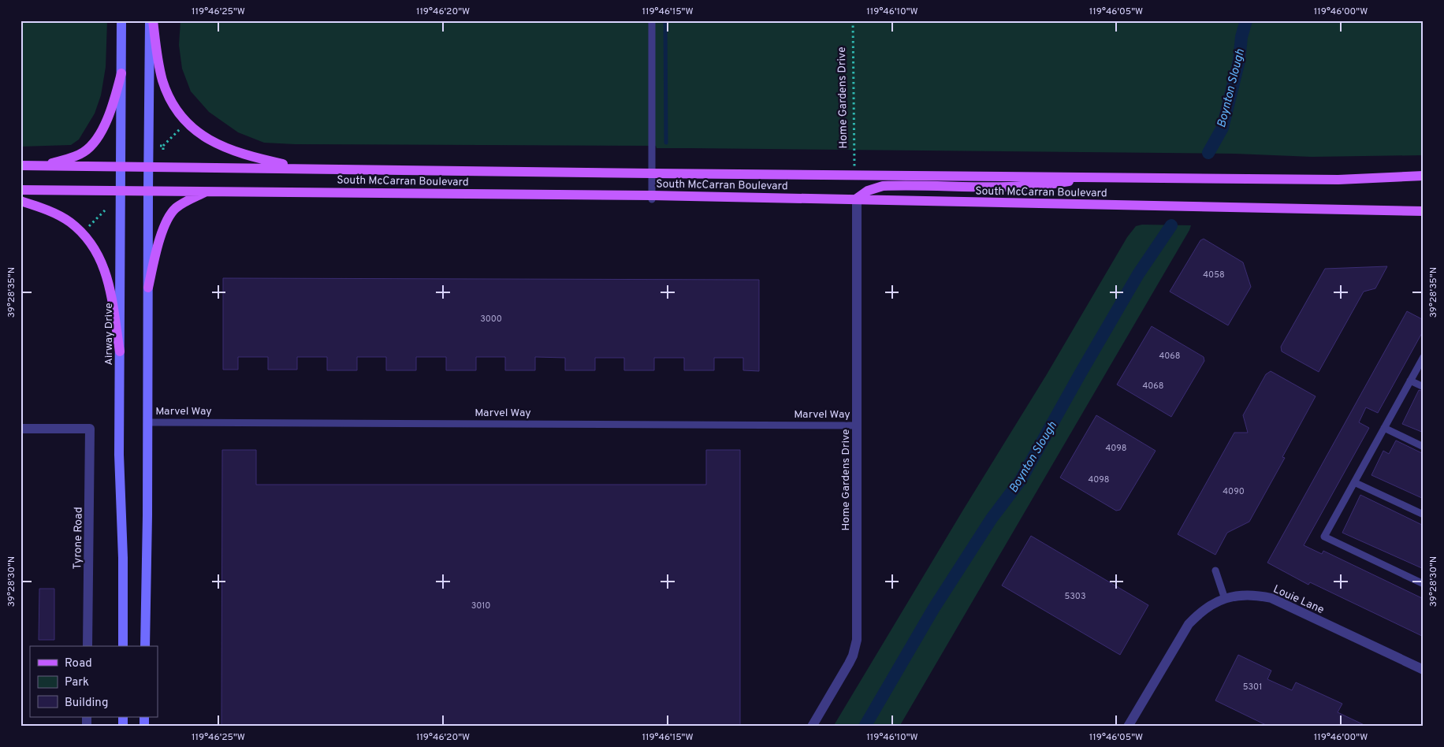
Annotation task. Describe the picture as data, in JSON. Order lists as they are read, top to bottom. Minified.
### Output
{"streets":{"main road":["South McCarran Boulevard","Airway Drive"],"street":["Home Gardens Drive","Tyrone Road","Louie Lane"],"lane":["Marvel Way"]},"crossings":[["Home Gardens Drive","South McCarran Boulevard"],["Home Gardens Drive","Marvel Way"],["South McCarran Boulevard","Airway Drive"]],"water":["Boynton Slough"],"house_numbers":["4058","3000","4068","4068","4098","4098","4090","5303","3010","5301"],"legend":["Road","Park","Building"],"coordinates":["119°46'25\"W","119°46'20\"W","119°46'15\"W","119°46'10\"W","119°46'05\"W","119°46'00\"W","39°28'35\"N","39°28'30\"N"]}
